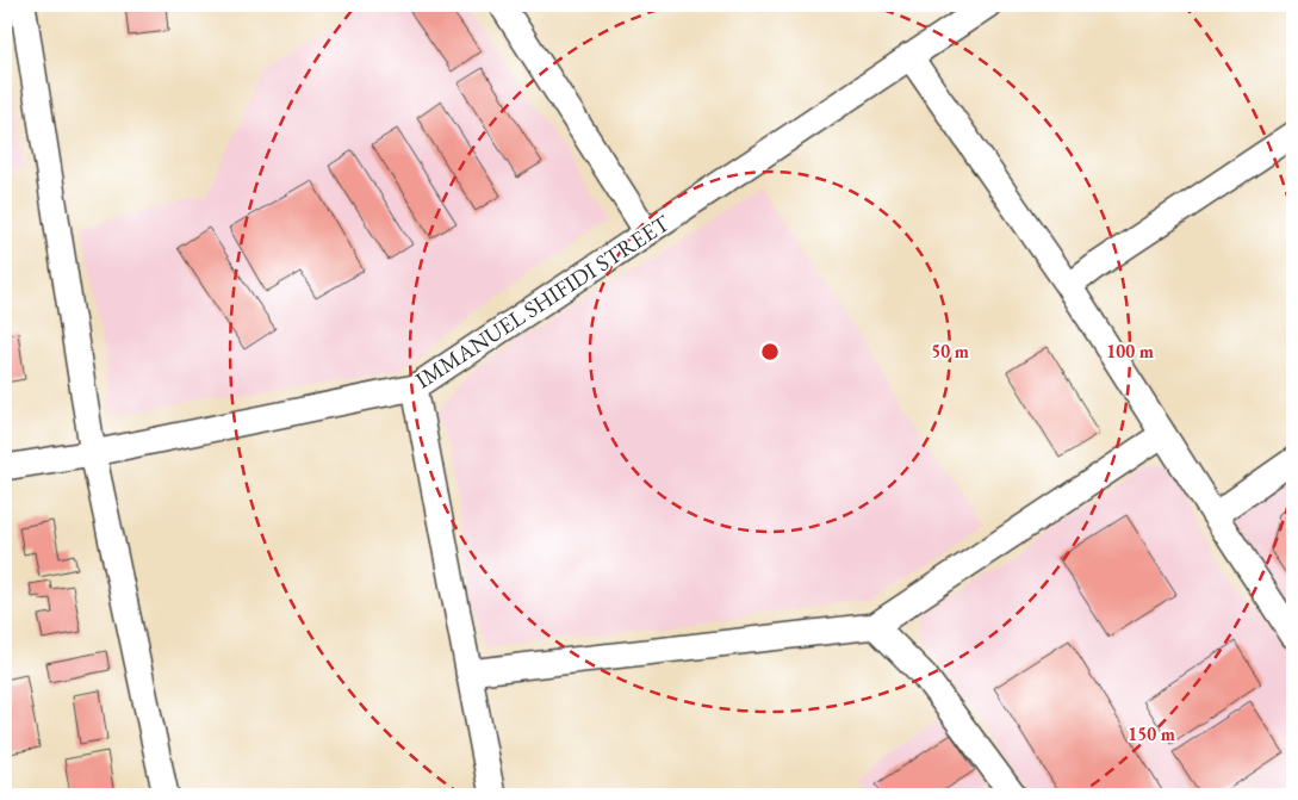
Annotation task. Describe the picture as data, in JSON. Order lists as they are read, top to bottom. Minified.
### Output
{"streets":{"street":["IMMANUEL SHIFIDI STREET"]},"rings":["50 m","100 m","150 m"]}
